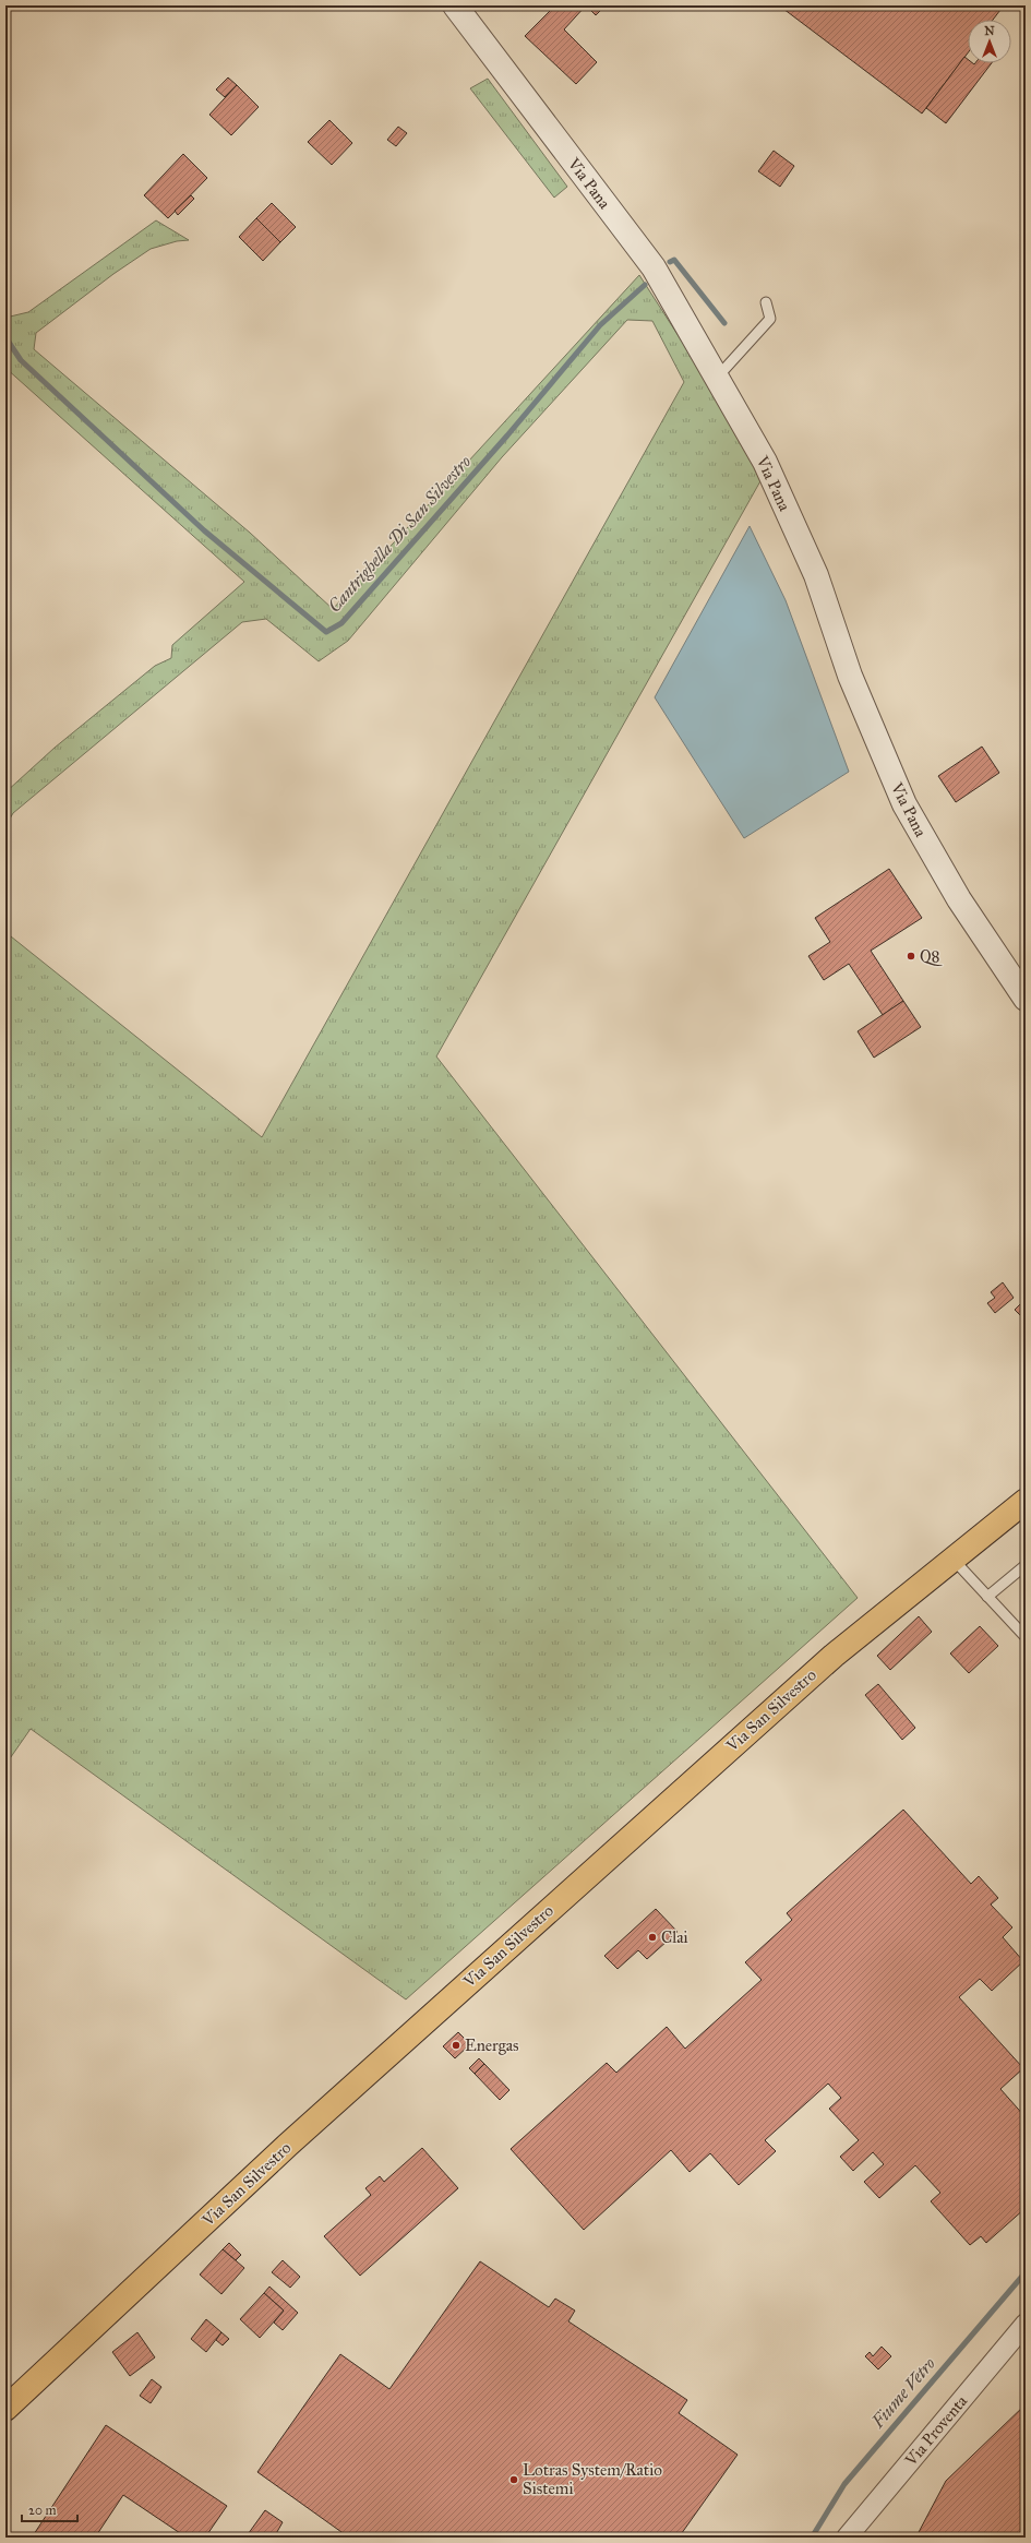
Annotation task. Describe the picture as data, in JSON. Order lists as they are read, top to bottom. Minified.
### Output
{"streets":{"main road":["Via San Silvestro"],"street":["Via Pana","Via Proventa"]},"water":["Cantrighella Di San Silvestro","Fiume Vetro"],"places":["Q8","Clai","Energas","Lotras System/Ratio Sistemi"],"scale_bar":"20 m","north":"top"}
